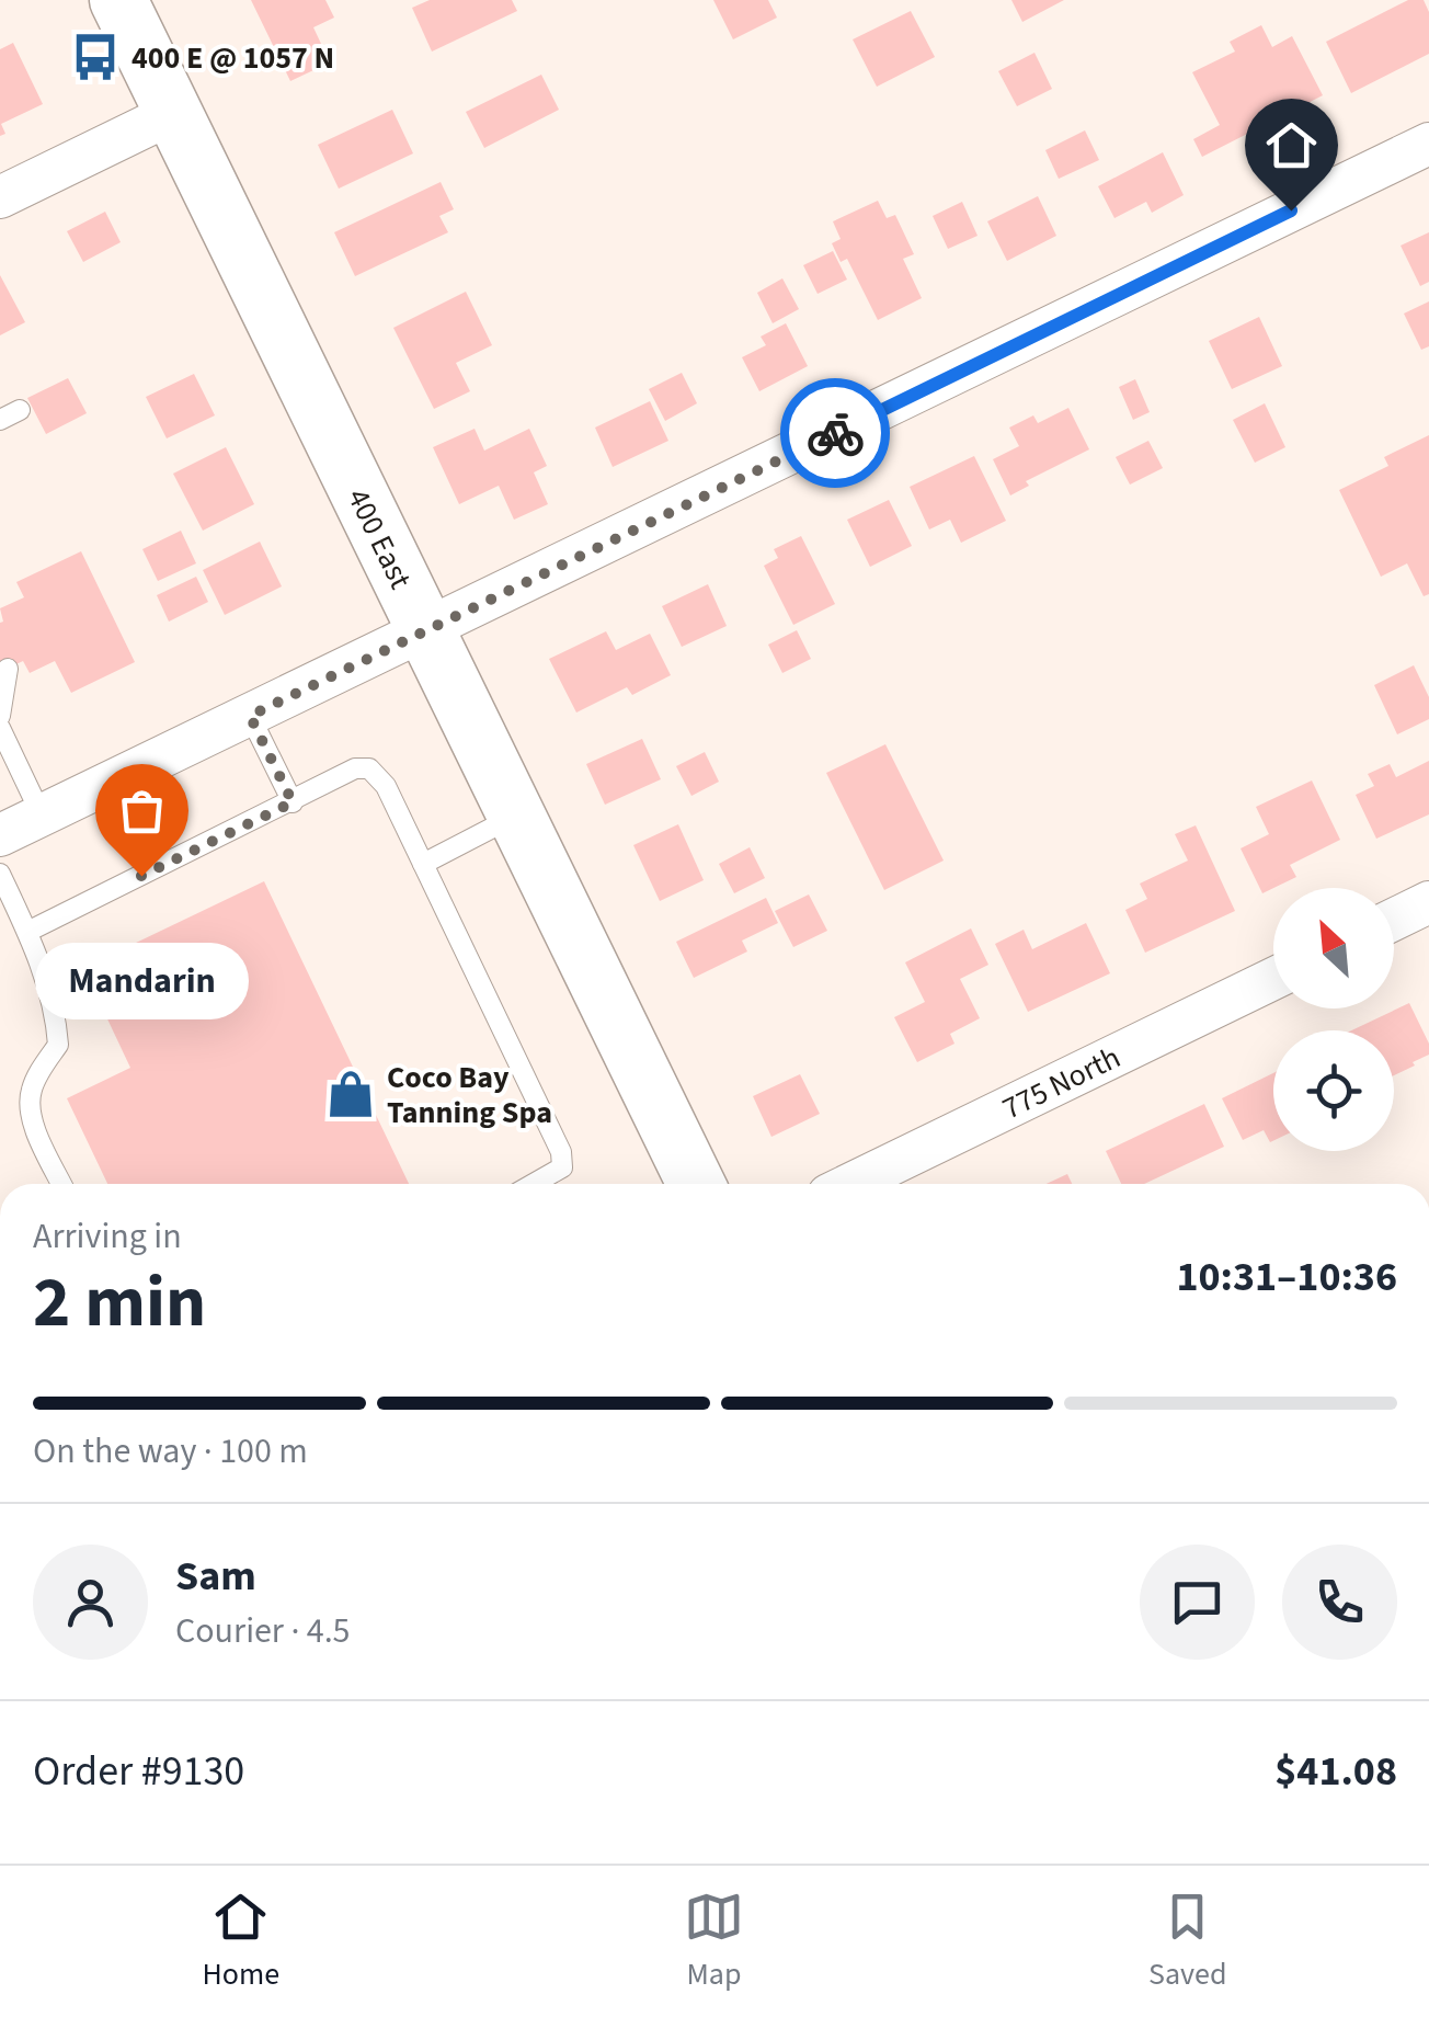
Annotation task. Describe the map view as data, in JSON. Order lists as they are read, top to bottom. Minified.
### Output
{"streets":{"main road":["400 East"],"street":["775 North"]},"places":{"bus stop":["400 E @ 1057 N"],"other":["Mandarin"],"shop":["Coco Bay Tanning Spa"]},"north":"top left","page":{"bubble":"Mandarin","heading":["2 min","Arriving in","10:31–10:36"],"panel":["Sam","Courier · 4.5","Order #9130","$41.08"],"bar":"On the way · 100 m","tabs":["Home","Map","Saved"]}}
